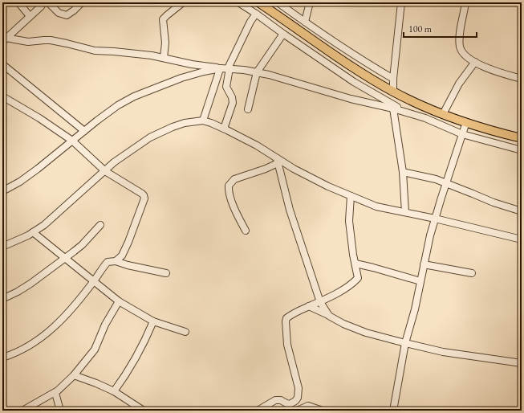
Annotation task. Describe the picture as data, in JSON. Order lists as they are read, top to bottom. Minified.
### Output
{"scale_bar":"100 m"}
